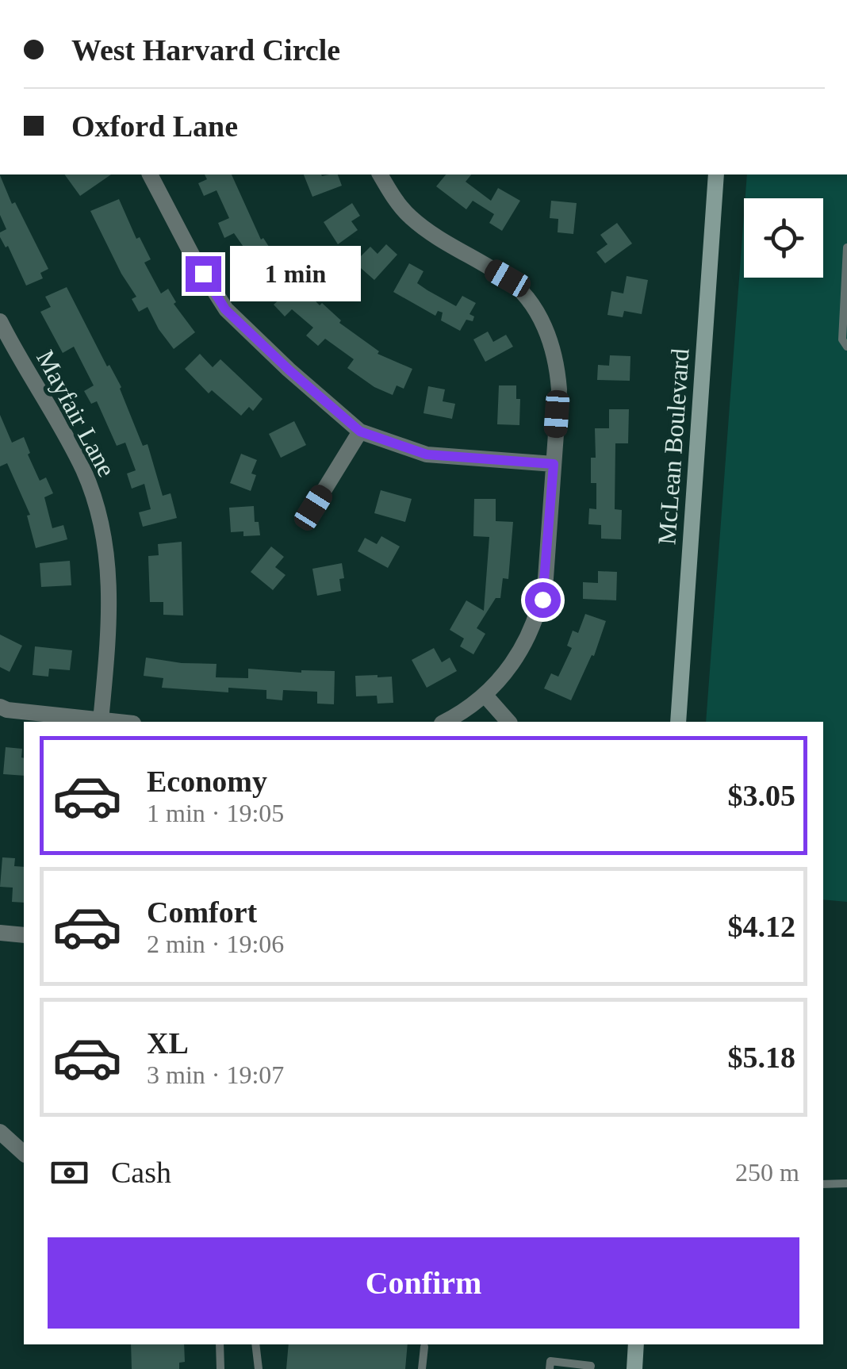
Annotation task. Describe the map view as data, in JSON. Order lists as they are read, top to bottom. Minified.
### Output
{"streets":{"main road":["McLean Boulevard"],"street":["Mayfair Lane"]},"page":{"banner":["West Harvard Circle","Oxford Lane"],"bubble":"1 min","list":[{"name":"Economy","note":"1 min · 19:05","value":"$3.05"},{"name":"Comfort","note":"2 min · 19:06","value":"$4.12"},{"name":"XL","note":"3 min · 19:07","value":"$5.18"}],"pay":["Cash","250 m"],"buttons":"Confirm"}}
